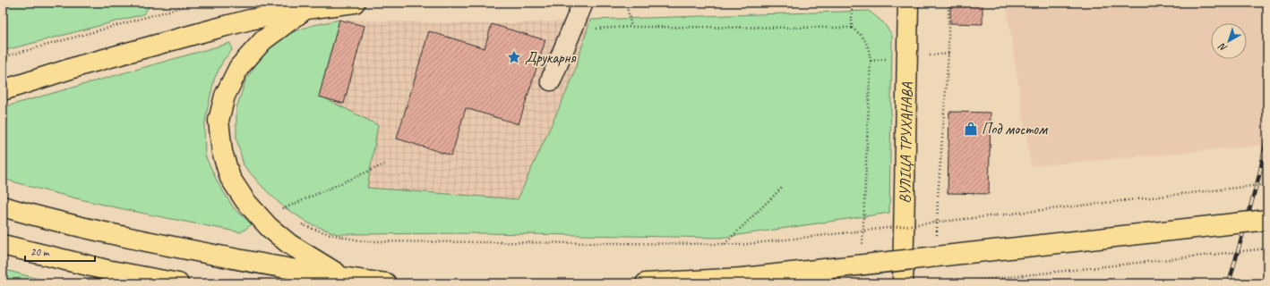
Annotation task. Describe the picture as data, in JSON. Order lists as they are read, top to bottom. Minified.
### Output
{"streets":{"main road":["ВУЛІЦА ТРУХАНАВА"]},"places":{"place":["Друкарня"],"shop":["Под мостом"]},"scale_bar":"20 m","north":"bottom left"}
